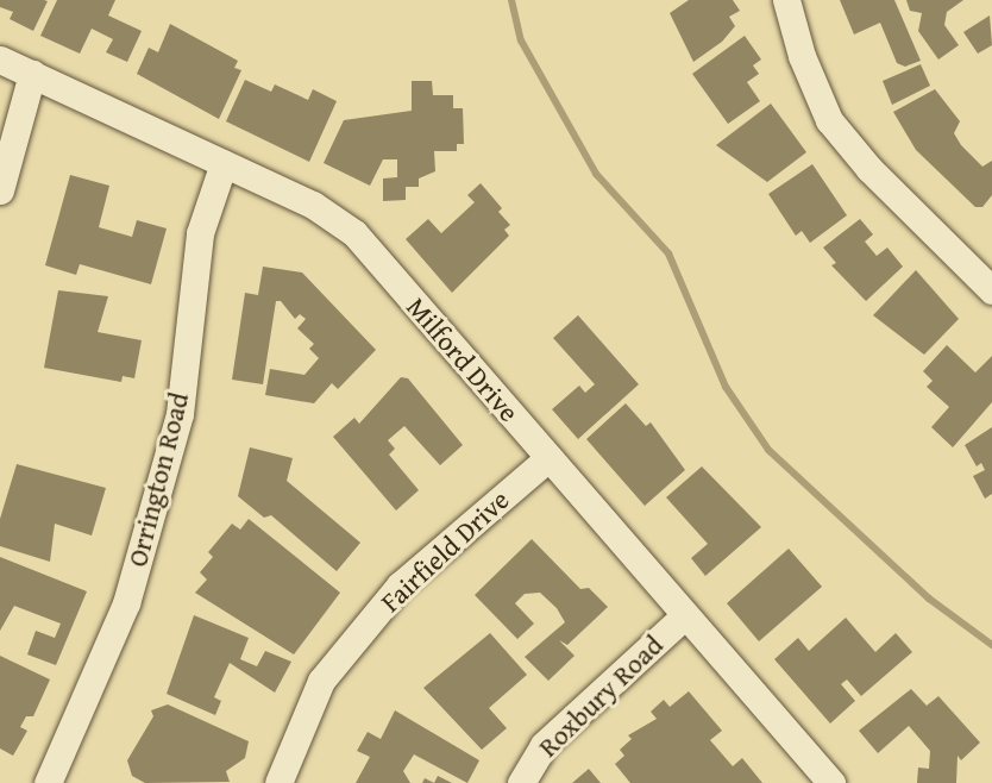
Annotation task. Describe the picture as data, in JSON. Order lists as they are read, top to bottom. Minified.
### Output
{"streets":{"street":["Milford Drive","Orrington Road","Fairfield Drive","Roxbury Road"]},"crossings":[["Milford Drive","Orrington Road"],["Milford Drive","Fairfield Drive"],["Milford Drive","Roxbury Road"]]}
